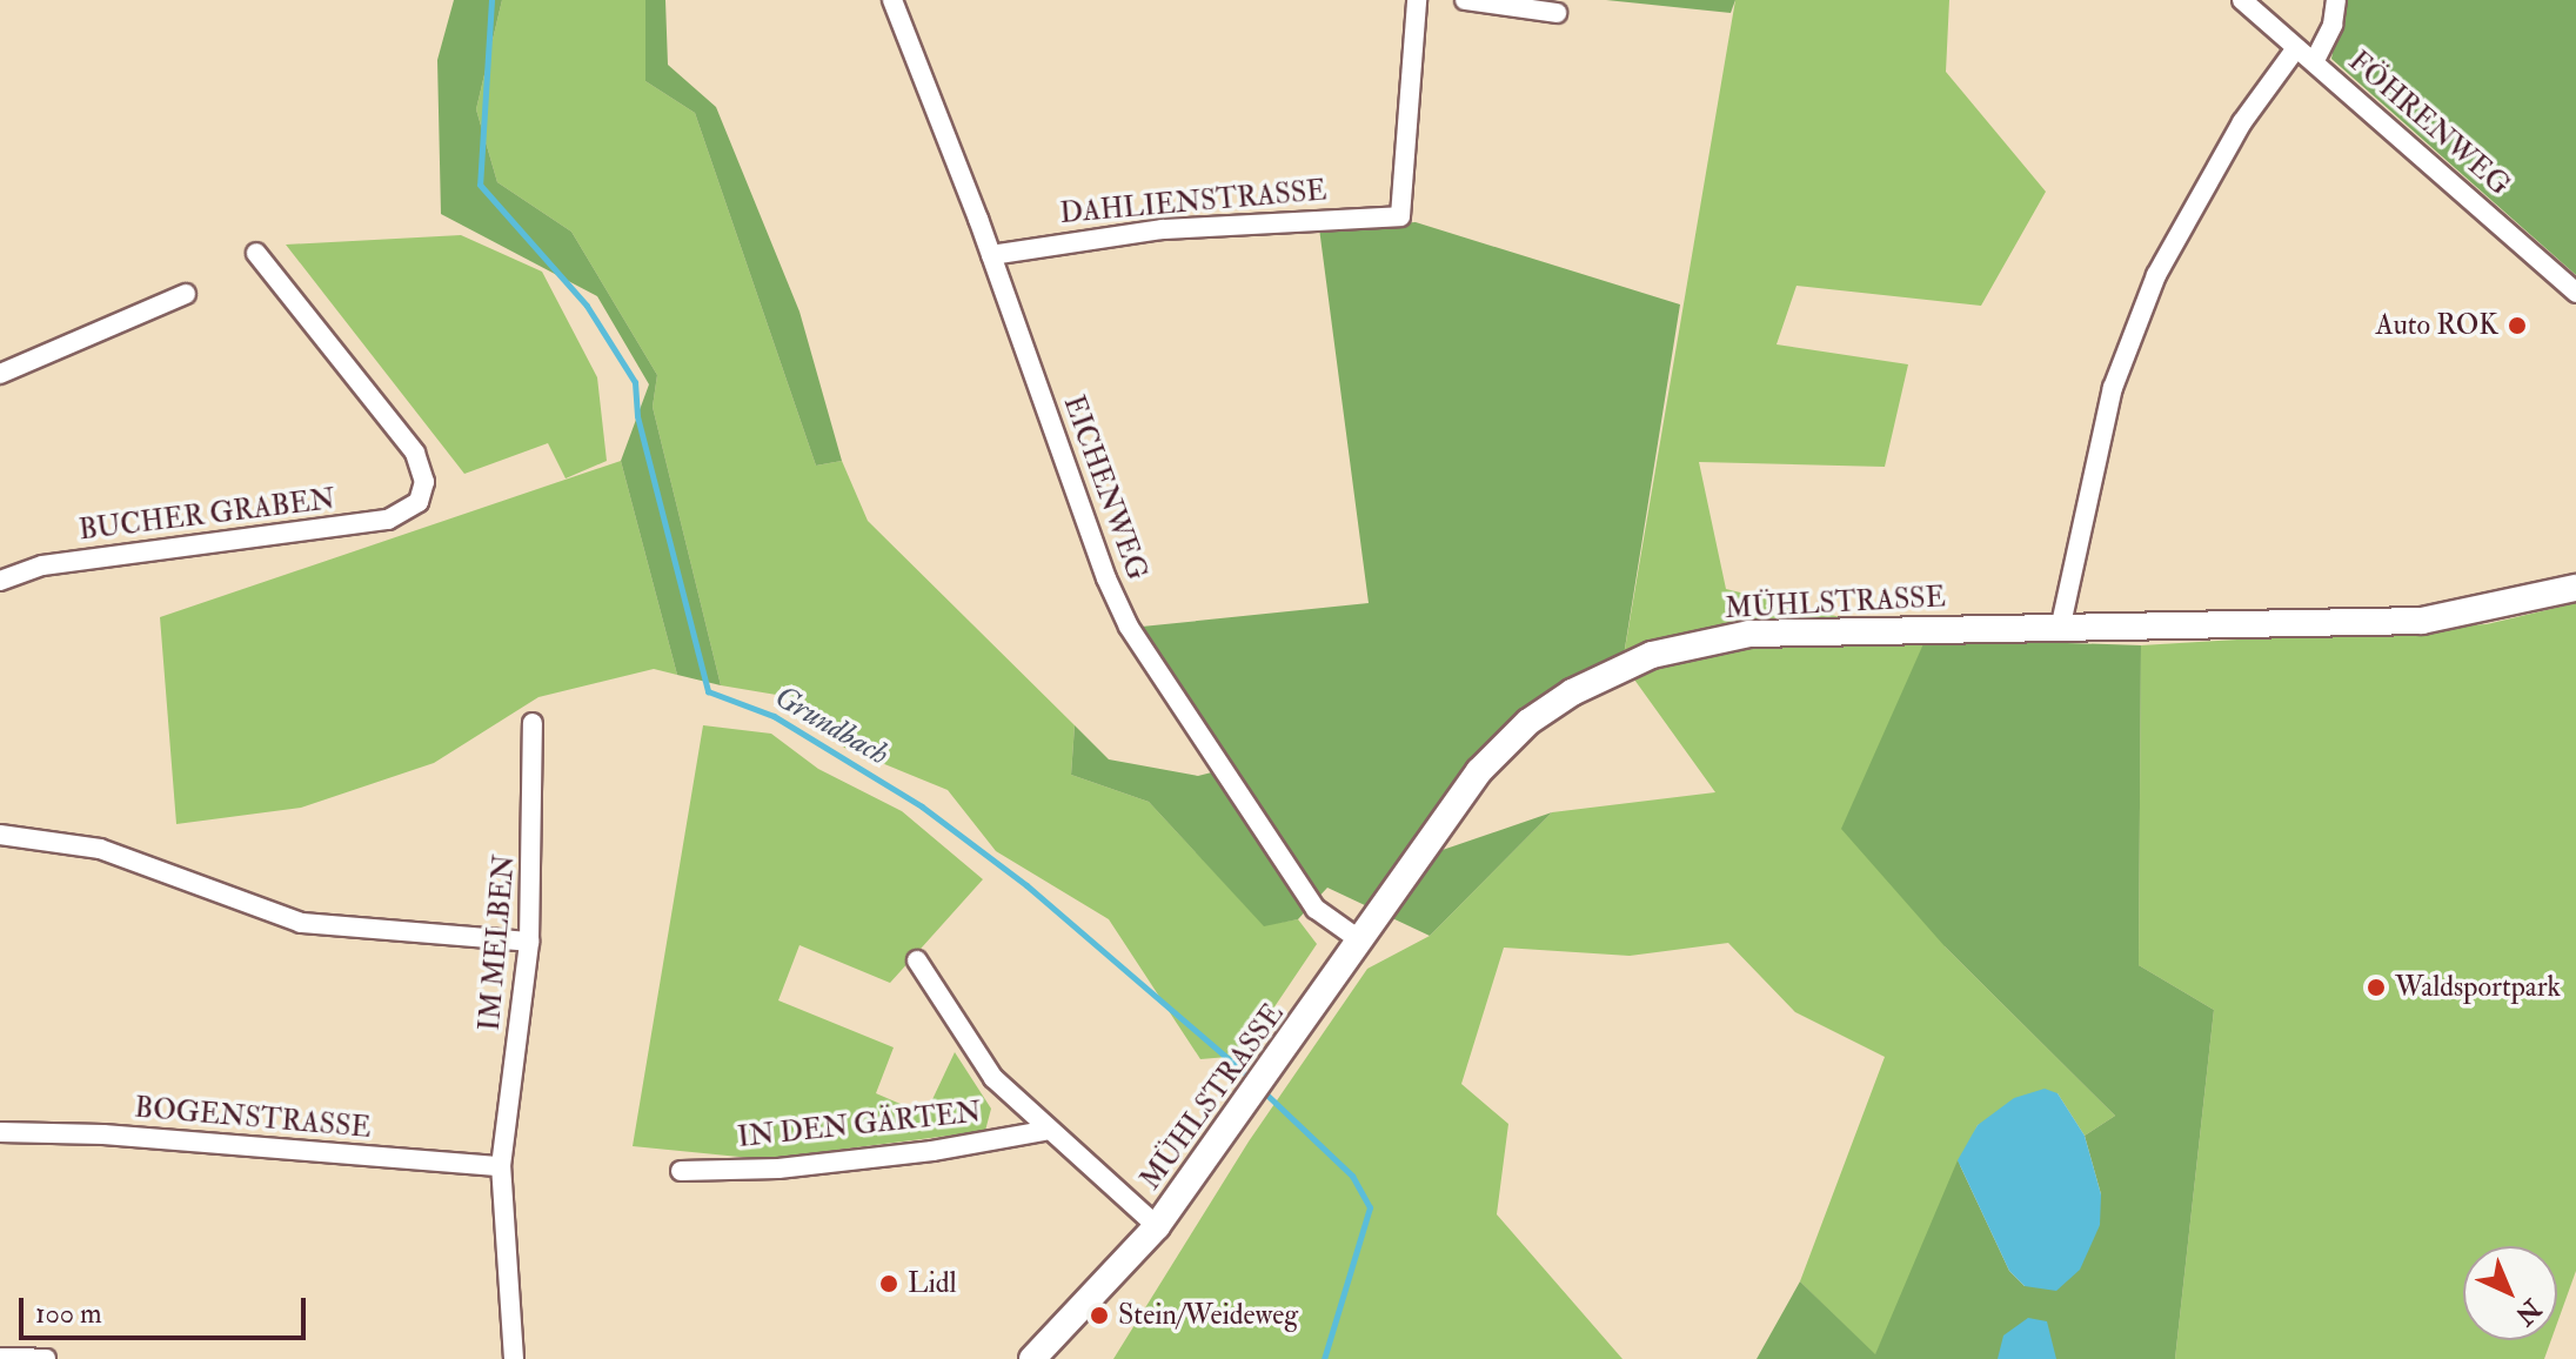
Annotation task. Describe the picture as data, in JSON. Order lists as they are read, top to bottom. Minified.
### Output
{"streets":{"street":["FÖHRENWEG","DAHLIENSTRASSE","EICHENWEG","BUCHER GRABEN","MÜHLSTRASSE","IM MELBEN","BOGENSTRASSE","IN DEN GÄRTEN"]},"crossings":[["DAHLIENSTRASSE","EICHENWEG"],["EICHENWEG","MÜHLSTRASSE"],["IM MELBEN","BOGENSTRASSE"]],"water":["Grundbach"],"places":["Auto ROK","Waldsportpark","Lidl","Stein/Weideweg"],"scale_bar":"100 m","north":"bottom right"}
